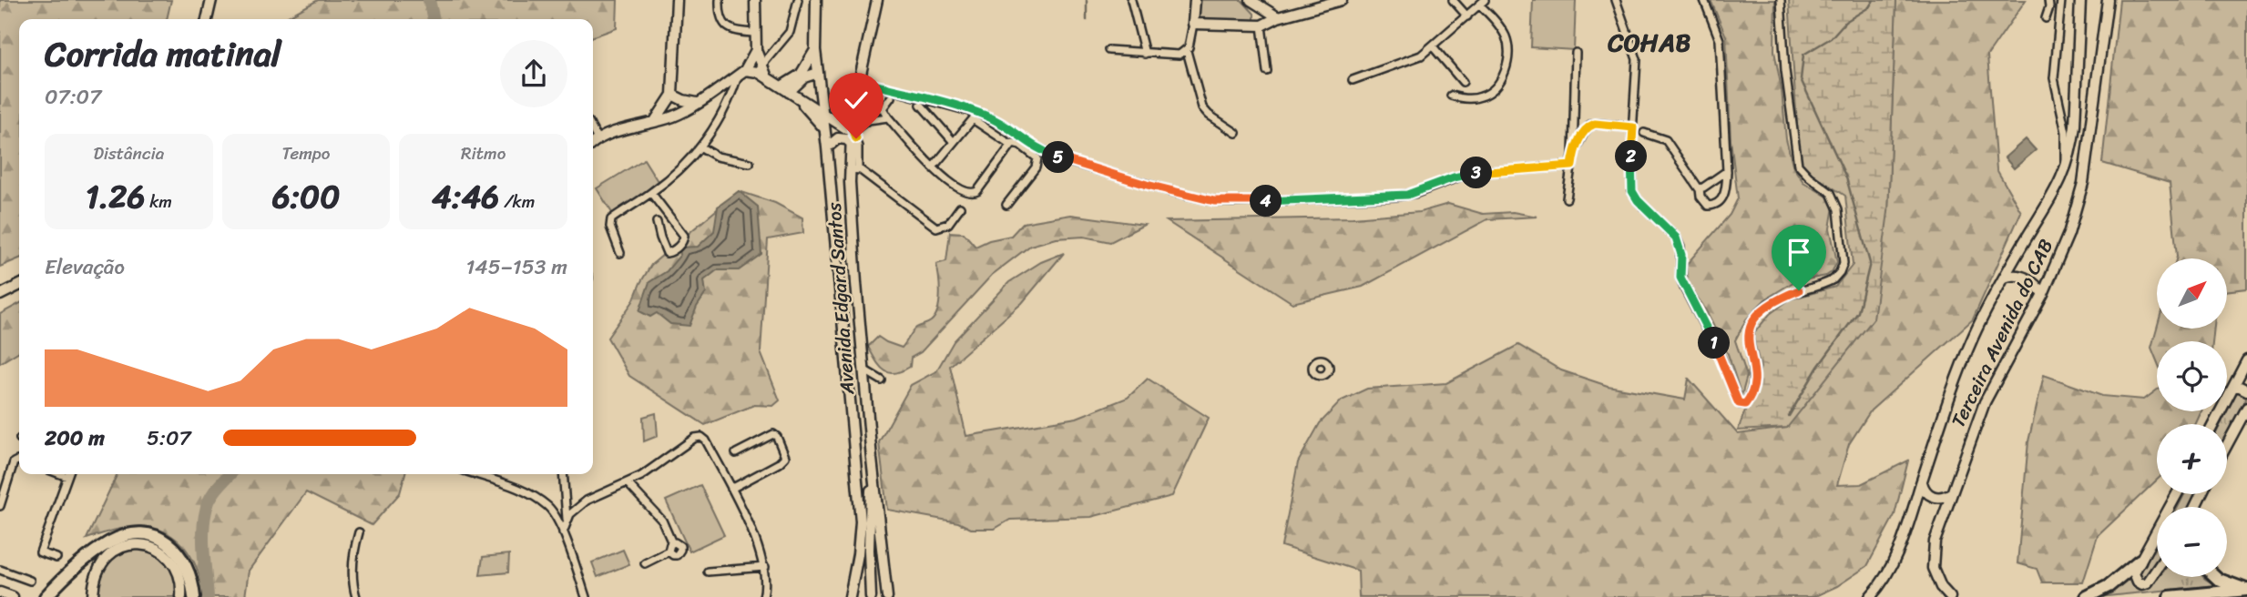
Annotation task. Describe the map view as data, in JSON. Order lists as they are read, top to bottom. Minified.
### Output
{"streets":{"main road":["Avenida Edgard Santos","Terceira Avenida do CAB"]},"districts":["COHAB"],"north":"top right","page":{"heading":["Corrida matinal","07:07"],"stats":[["Distância","1.26 km"],["Tempo","6:00"],["Ritmo","4:46 /km"]],"pins":["2","5","3","4","1"],"chart":["Elevação","145–153 m"],"map_buttons":["+","−"],"list":[{"name":"200 m","note":"5:07"}]}}
